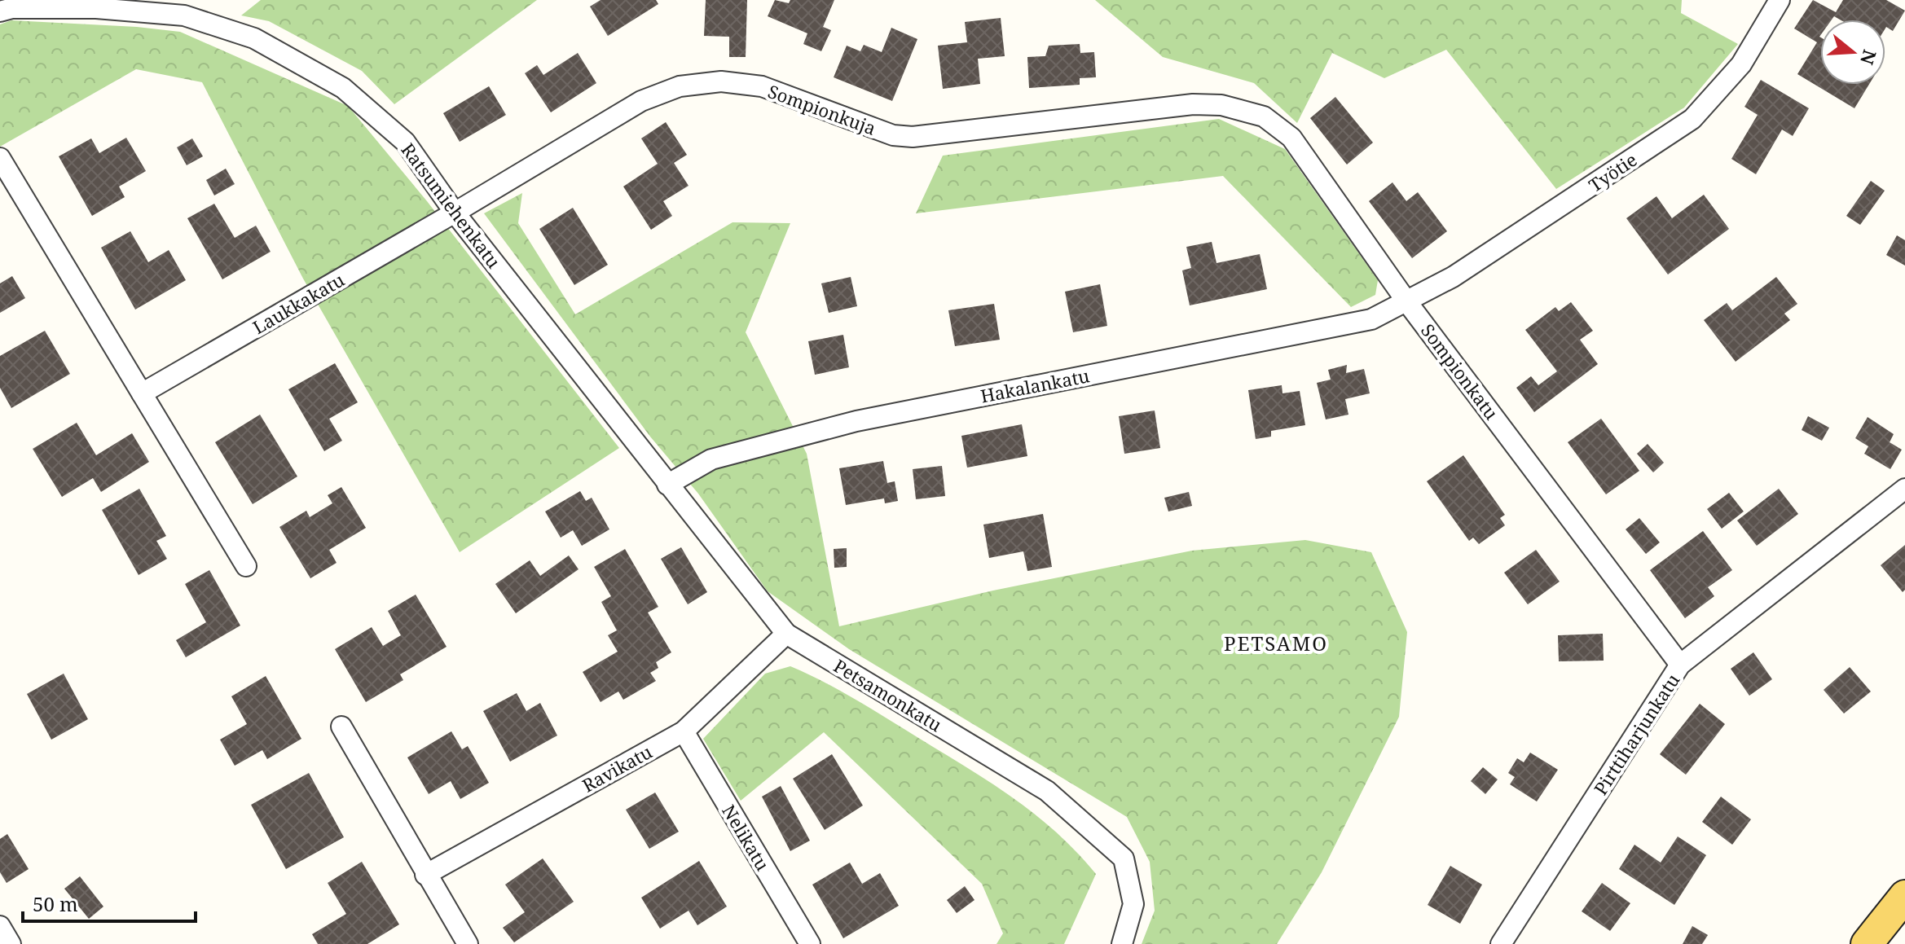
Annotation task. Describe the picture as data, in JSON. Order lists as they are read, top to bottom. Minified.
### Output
{"streets":{"street":["Sompionkuja","Työtie","Ratsumiehenkatu","Laukkakatu","Sompionkatu","Hakalankatu","Petsamonkatu","Pirttiharjunkatu","Ravikatu","Nelikatu"]},"crossings":[["Sompionkuja","Ratsumiehenkatu"],["Sompionkuja","Laukkakatu"],["Sompionkuja","Sompionkatu"],["Työtie","Sompionkatu"],["Työtie","Hakalankatu"],["Ratsumiehenkatu","Laukkakatu"],["Ratsumiehenkatu","Petsamonkatu"],["Sompionkatu","Hakalankatu"],["Sompionkatu","Pirttiharjunkatu"],["Hakalankatu","Petsamonkatu"],["Petsamonkatu","Ravikatu"],["Ravikatu","Nelikatu"]],"districts":["PETSAMO"],"scale_bar":"50 m","north":"right"}
